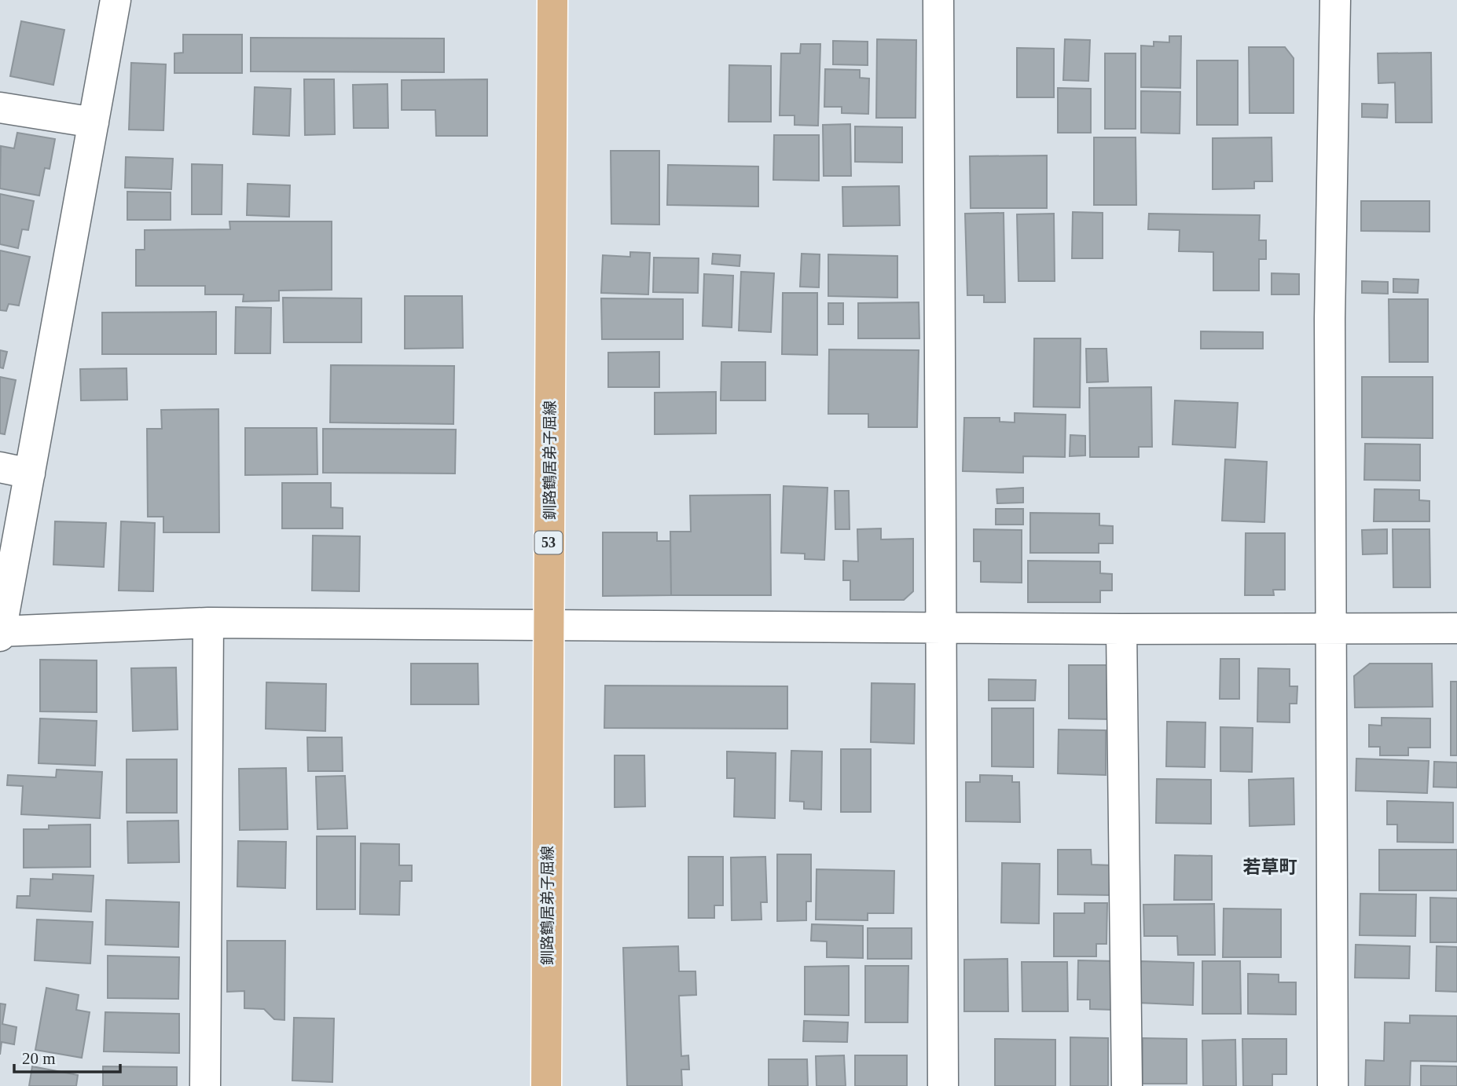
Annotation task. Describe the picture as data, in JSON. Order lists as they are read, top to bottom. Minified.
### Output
{"streets":{"main road":["釧路鶴居弟子屈線","53"]},"districts":["若草町"],"scale_bar":"20 m"}
